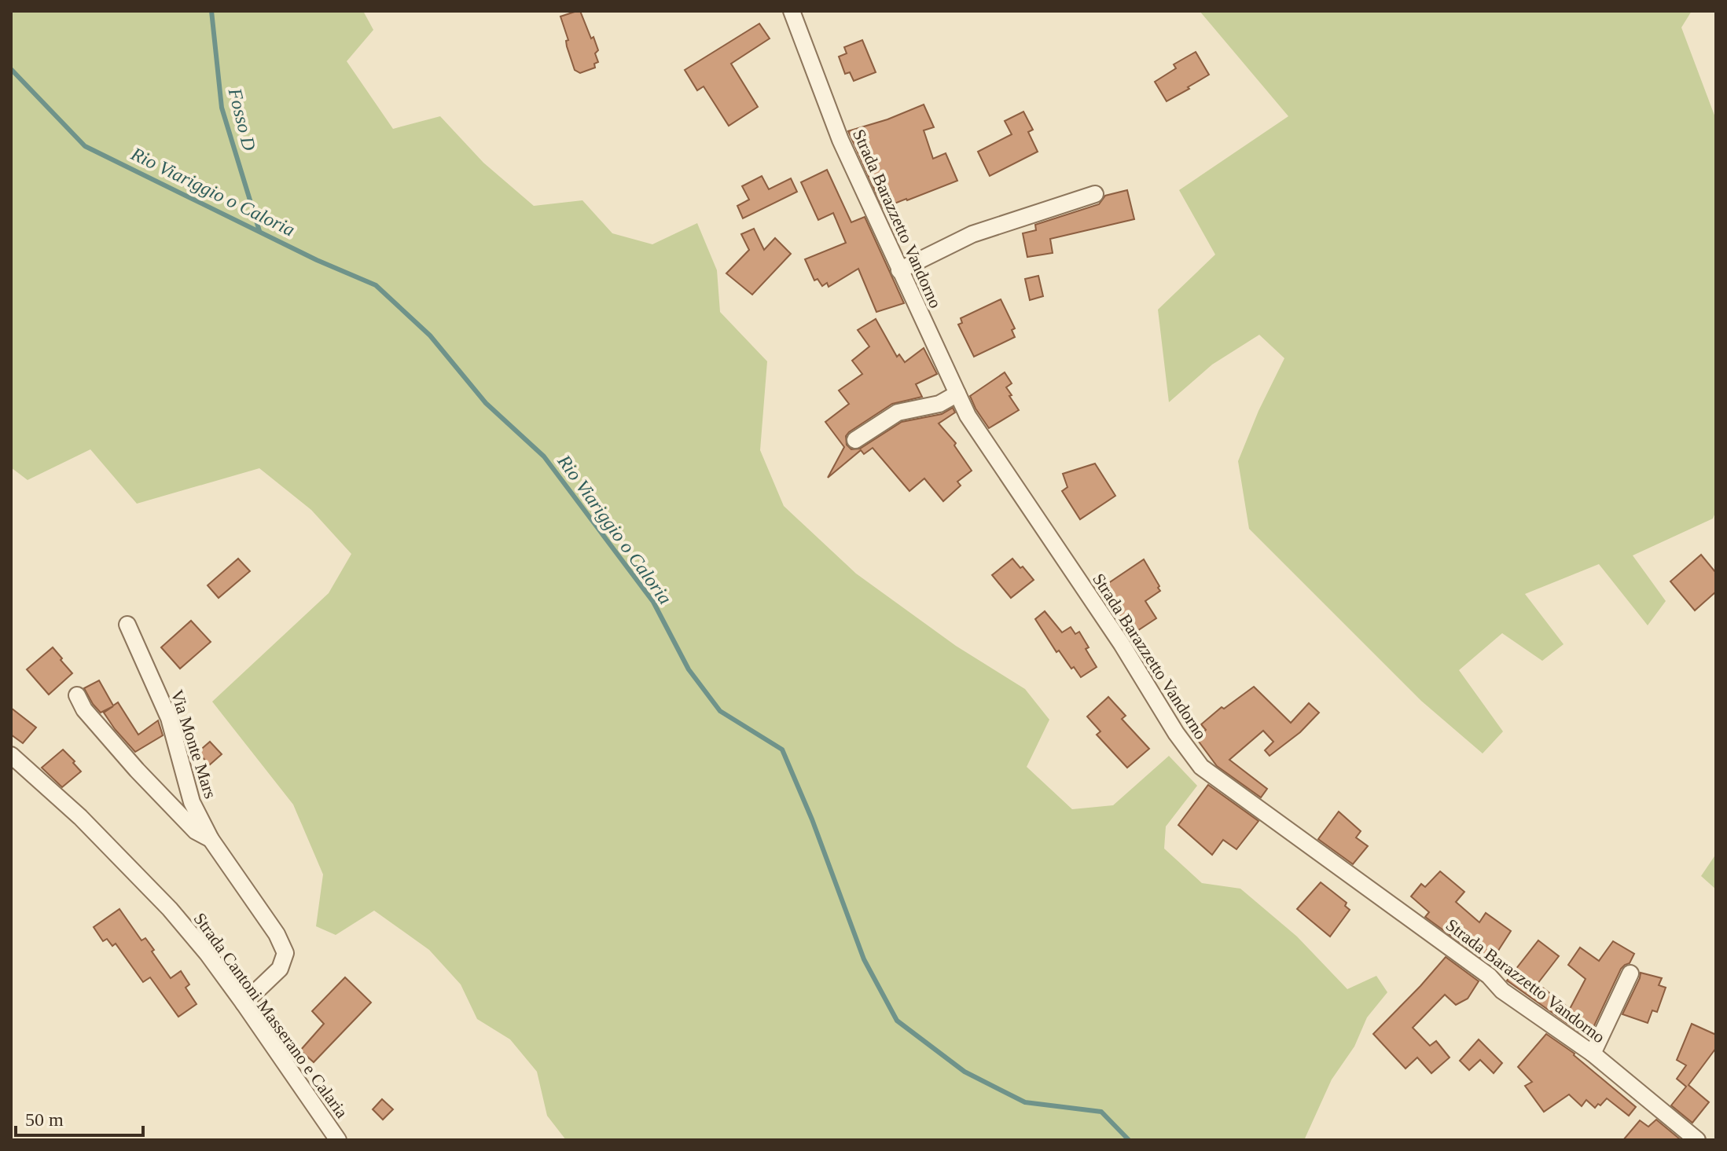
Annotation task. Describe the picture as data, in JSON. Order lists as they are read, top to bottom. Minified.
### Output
{"streets":{"street":["Strada Barazzetto Vandorno","Via Monte Mars","Strada Cantoni Masserano e Calaria"]},"crossings":[["Via Monte Mars","Strada Cantoni Masserano e Calaria"]],"water":["Fosso D","Rio Viariggio o Caloria"],"scale_bar":"50 m"}
